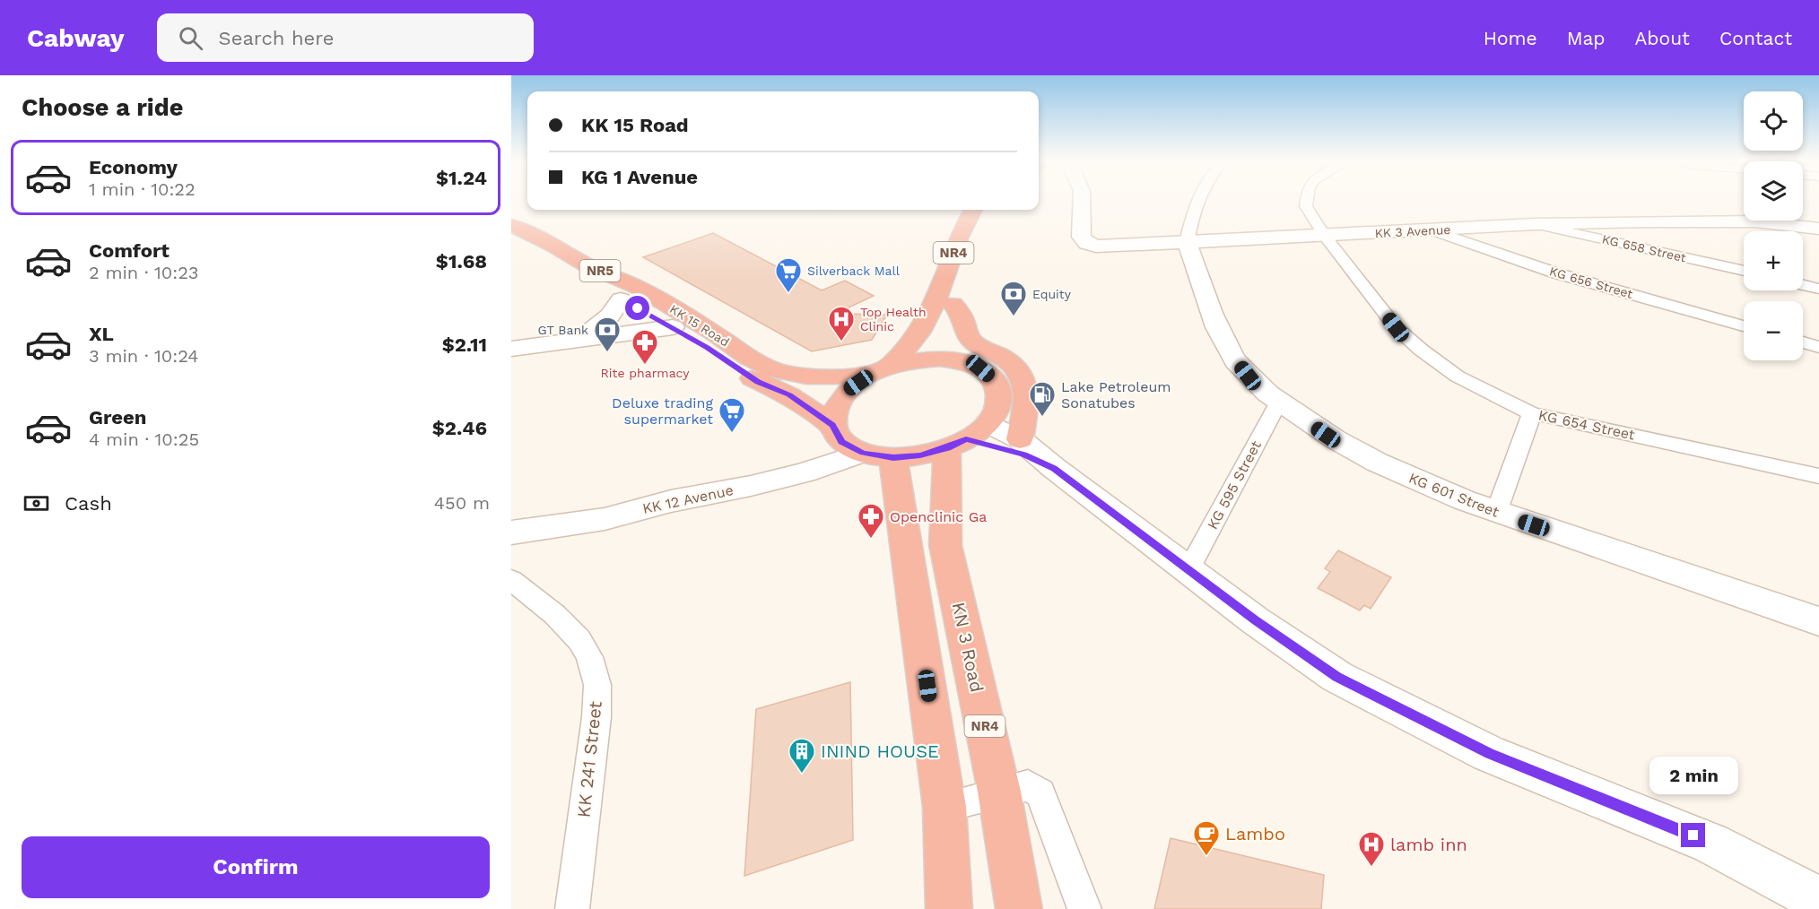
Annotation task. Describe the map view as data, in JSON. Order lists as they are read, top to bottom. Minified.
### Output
{"streets":{"highway":["NR4","NR5","KK 15 Road","KN 3 Road"],"street":["KK 3 Avenue","KG 658 Street","KG 656 Street","KG 654 Street","KG 595 Street","KG 601 Street","KK 12 Avenue","KK 241 Street"]},"crossings":[["KK 3 Avenue","KG 658 Street"],["KK 3 Avenue","KG 656 Street"],["KK 3 Avenue","KG 654 Street"],["KK 3 Avenue","KG 601 Street"],["KK 15 Road","KK 12 Avenue"],["KK 15 Road","KN 3 Road"],["KG 595 Street","KG 601 Street"],["KK 12 Avenue","KN 3 Road"]],"places":{"supermarket":["Silverback Mall","Deluxe trading supermarket"],"bank":["Equity","GT Bank"],"hospital":["Top Health Clinic","lamb inn"],"pharmacy":["Rite pharmacy","Openclinic Ga"],"fuel station":["Lake Petroleum Sonatubes"],"building":["ININD HOUSE"],"cafe":["Lambo"]},"page":{"header":"Cabway","search":"Search here","nav":["Home","Map","About","Contact"],"heading":"Choose a ride","map_buttons":["+","−"],"banner":["KK 15 Road","KG 1 Avenue"],"list":[{"name":"Economy","note":"1 min · 10:22","value":"$1.24"},{"name":"Comfort","note":"2 min · 10:23","value":"$1.68"},{"name":"XL","note":"3 min · 10:24","value":"$2.11"},{"name":"Green","note":"4 min · 10:25","value":"$2.46"}],"pay":["Cash","450 m"],"bubble":"2 min","buttons":"Confirm"}}
